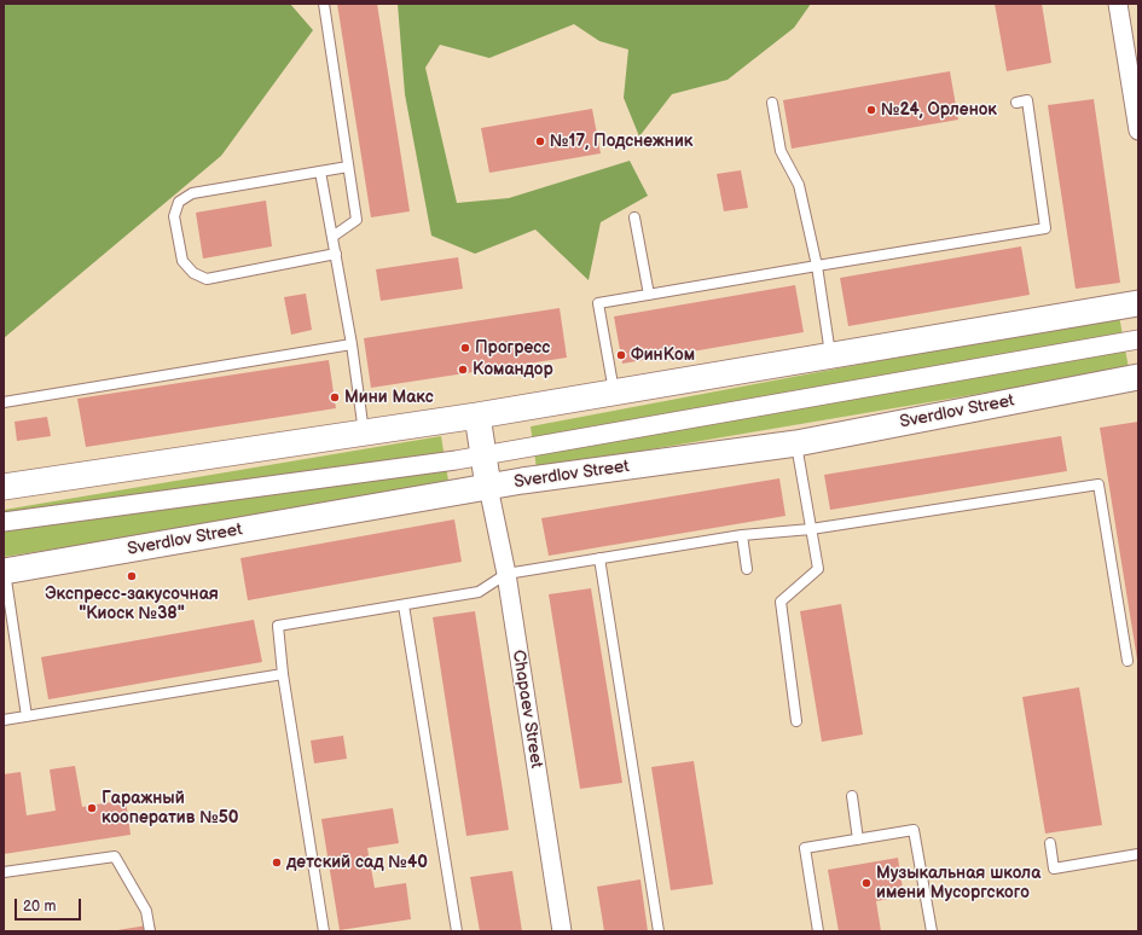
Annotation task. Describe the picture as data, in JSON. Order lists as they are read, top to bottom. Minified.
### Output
{"streets":{"street":["Sverdlov Street","Chapaev Street"]},"crossings":[["Sverdlov Street","Chapaev Street"]],"places":["№24, Орленок","№17, Подснежник","Прогресс","ФинКом","Командор","Мини Макс","Экспресс-закусочная \"Киоск №38\"","Гаражный кооператив №50","детский сад №40","Музыкальная школа имени Мусоргского"],"scale_bar":"20 m"}
